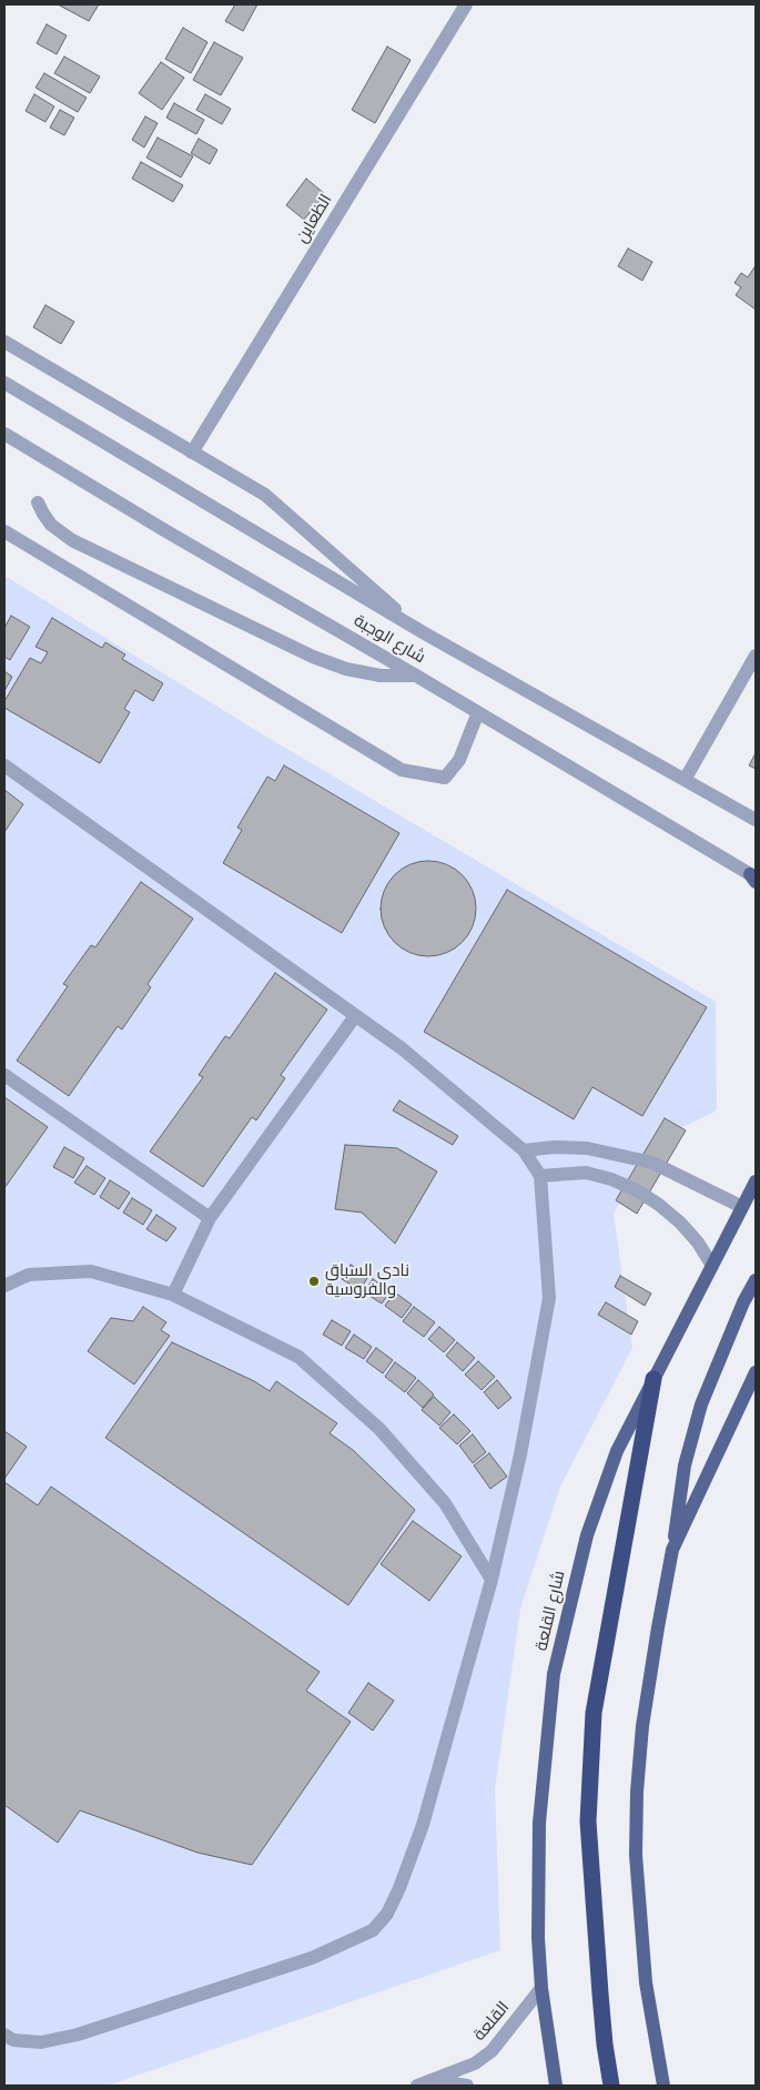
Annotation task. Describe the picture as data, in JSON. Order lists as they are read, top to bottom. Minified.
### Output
{"streets":{"main road":["شارع القلعة"],"street":["الظعاين","شارع الوجبة","القلعة"]},"crossings":[["الظعاين","شارع الوجبة"],["شارع القلعة","القلعة"]],"places":["نادي السباق والفروسية"]}
